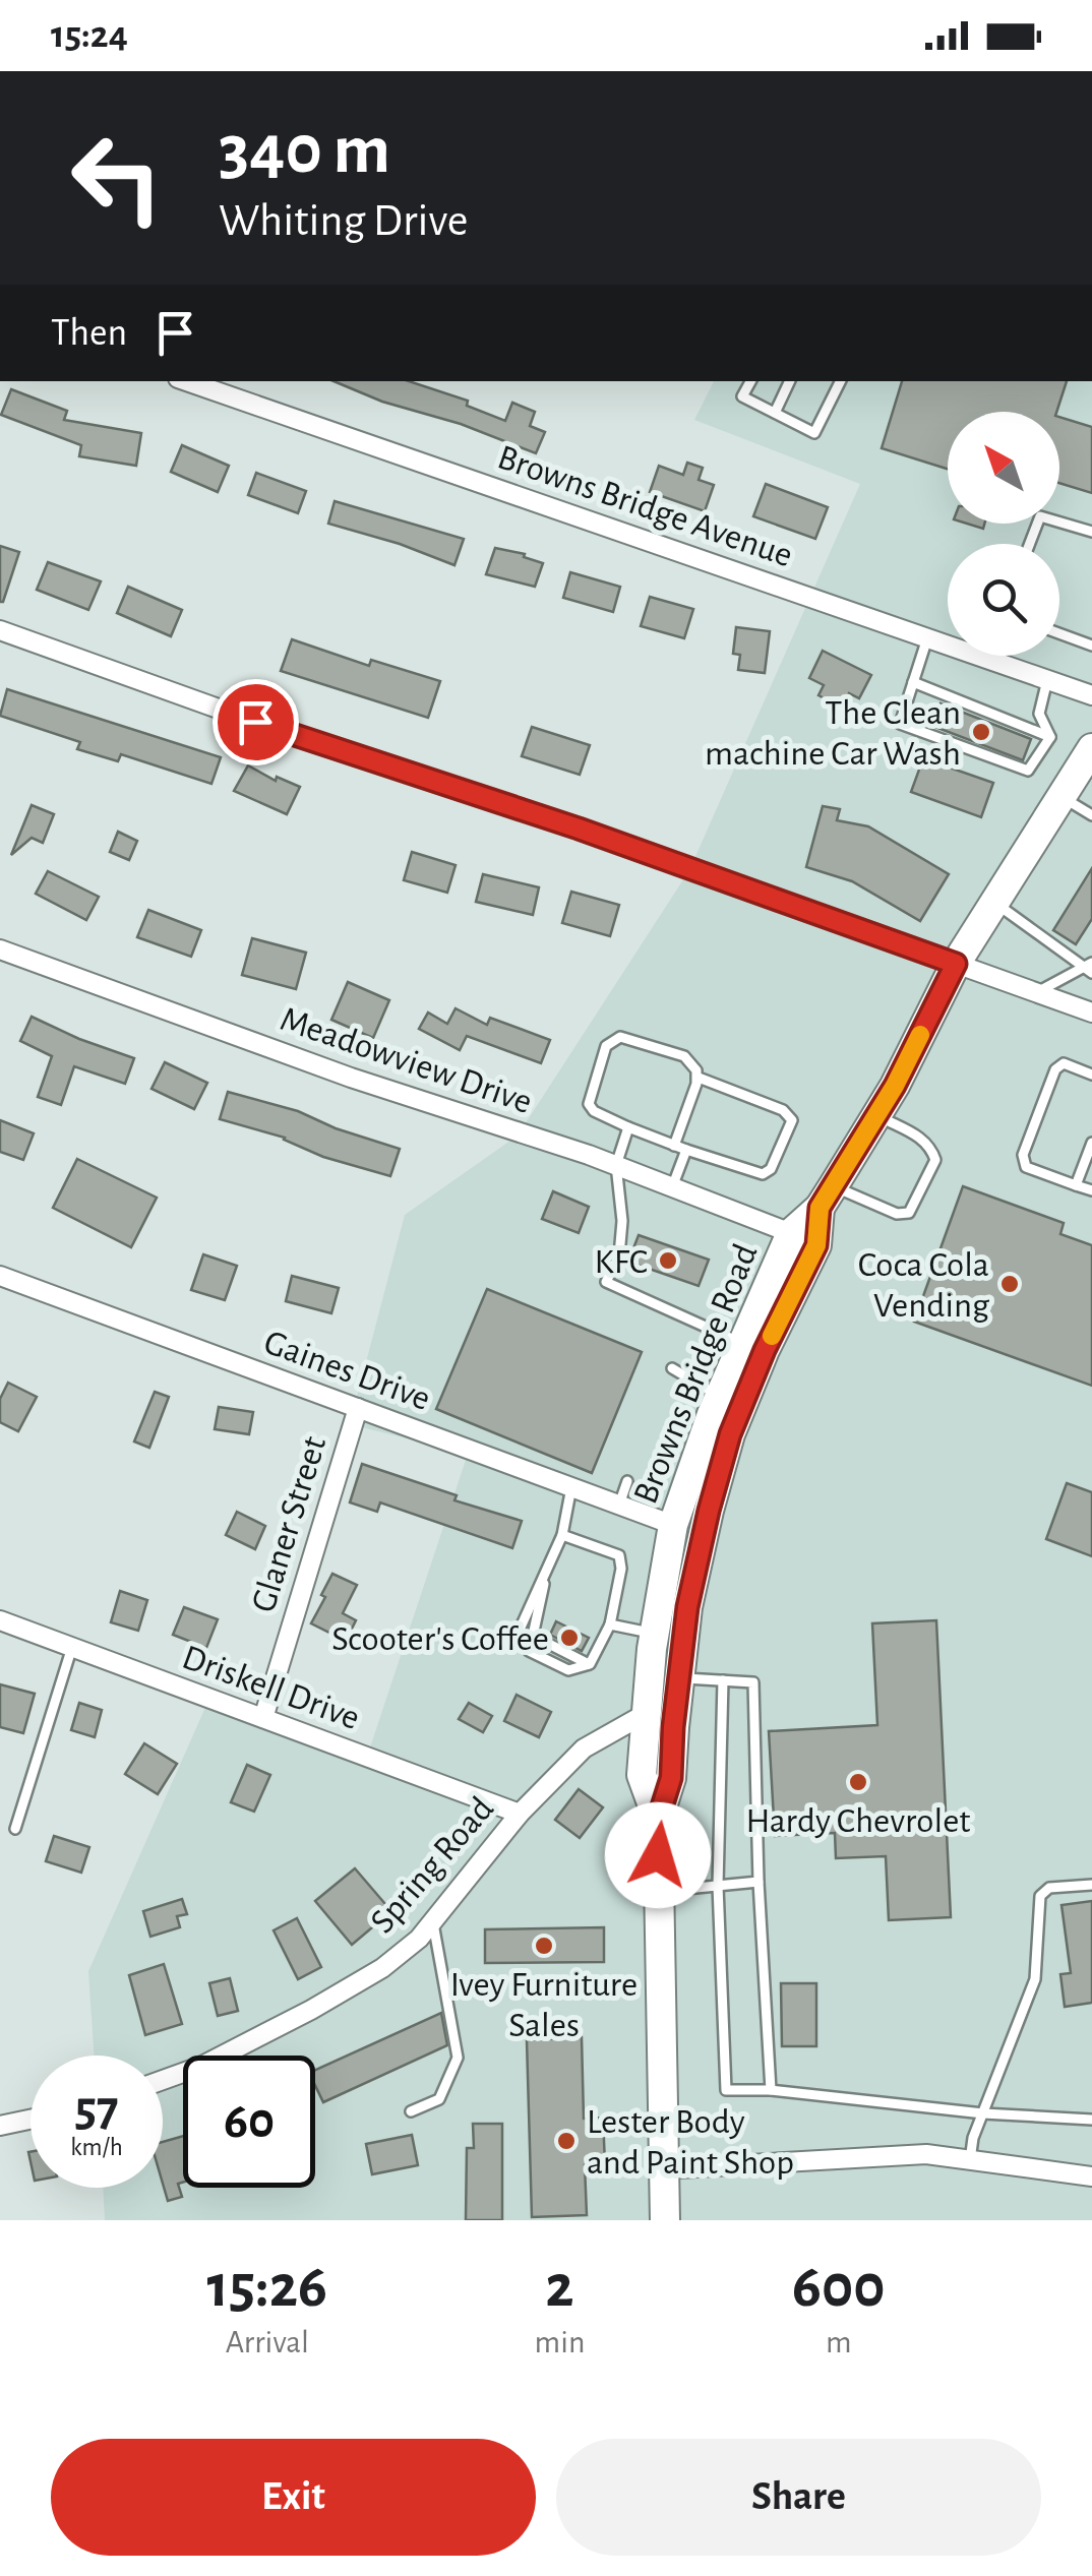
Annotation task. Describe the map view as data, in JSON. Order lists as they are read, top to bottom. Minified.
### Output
{"streets":{"main road":["Browns Bridge Road"],"street":["Browns Bridge Avenue","Meadowview Drive","Gaines Drive","Glaner Street","Driskell Drive","Spring Road"]},"crossings":[["Meadowview Drive","Browns Bridge Road"],["Gaines Drive","Browns Bridge Road"],["Gaines Drive","Glaner Street"],["Browns Bridge Road","Spring Road"],["Glaner Street","Driskell Drive"],["Driskell Drive","Spring Road"]],"places":["The Clean machine Car Wash","KFC","Coca Cola Vending","Scooter's Coffee","Hardy Chevrolet","Ivey Furniture Sales","Lester Body and Paint Shop"],"north":"top left","page":{"status":"15:24","turn":["340 m","Whiting Drive"],"then":"Then","speed":"57 km/h","limit":"60","eta":["15:26","Arrival","2","min","600","m"],"buttons":["Exit","Share"]}}
